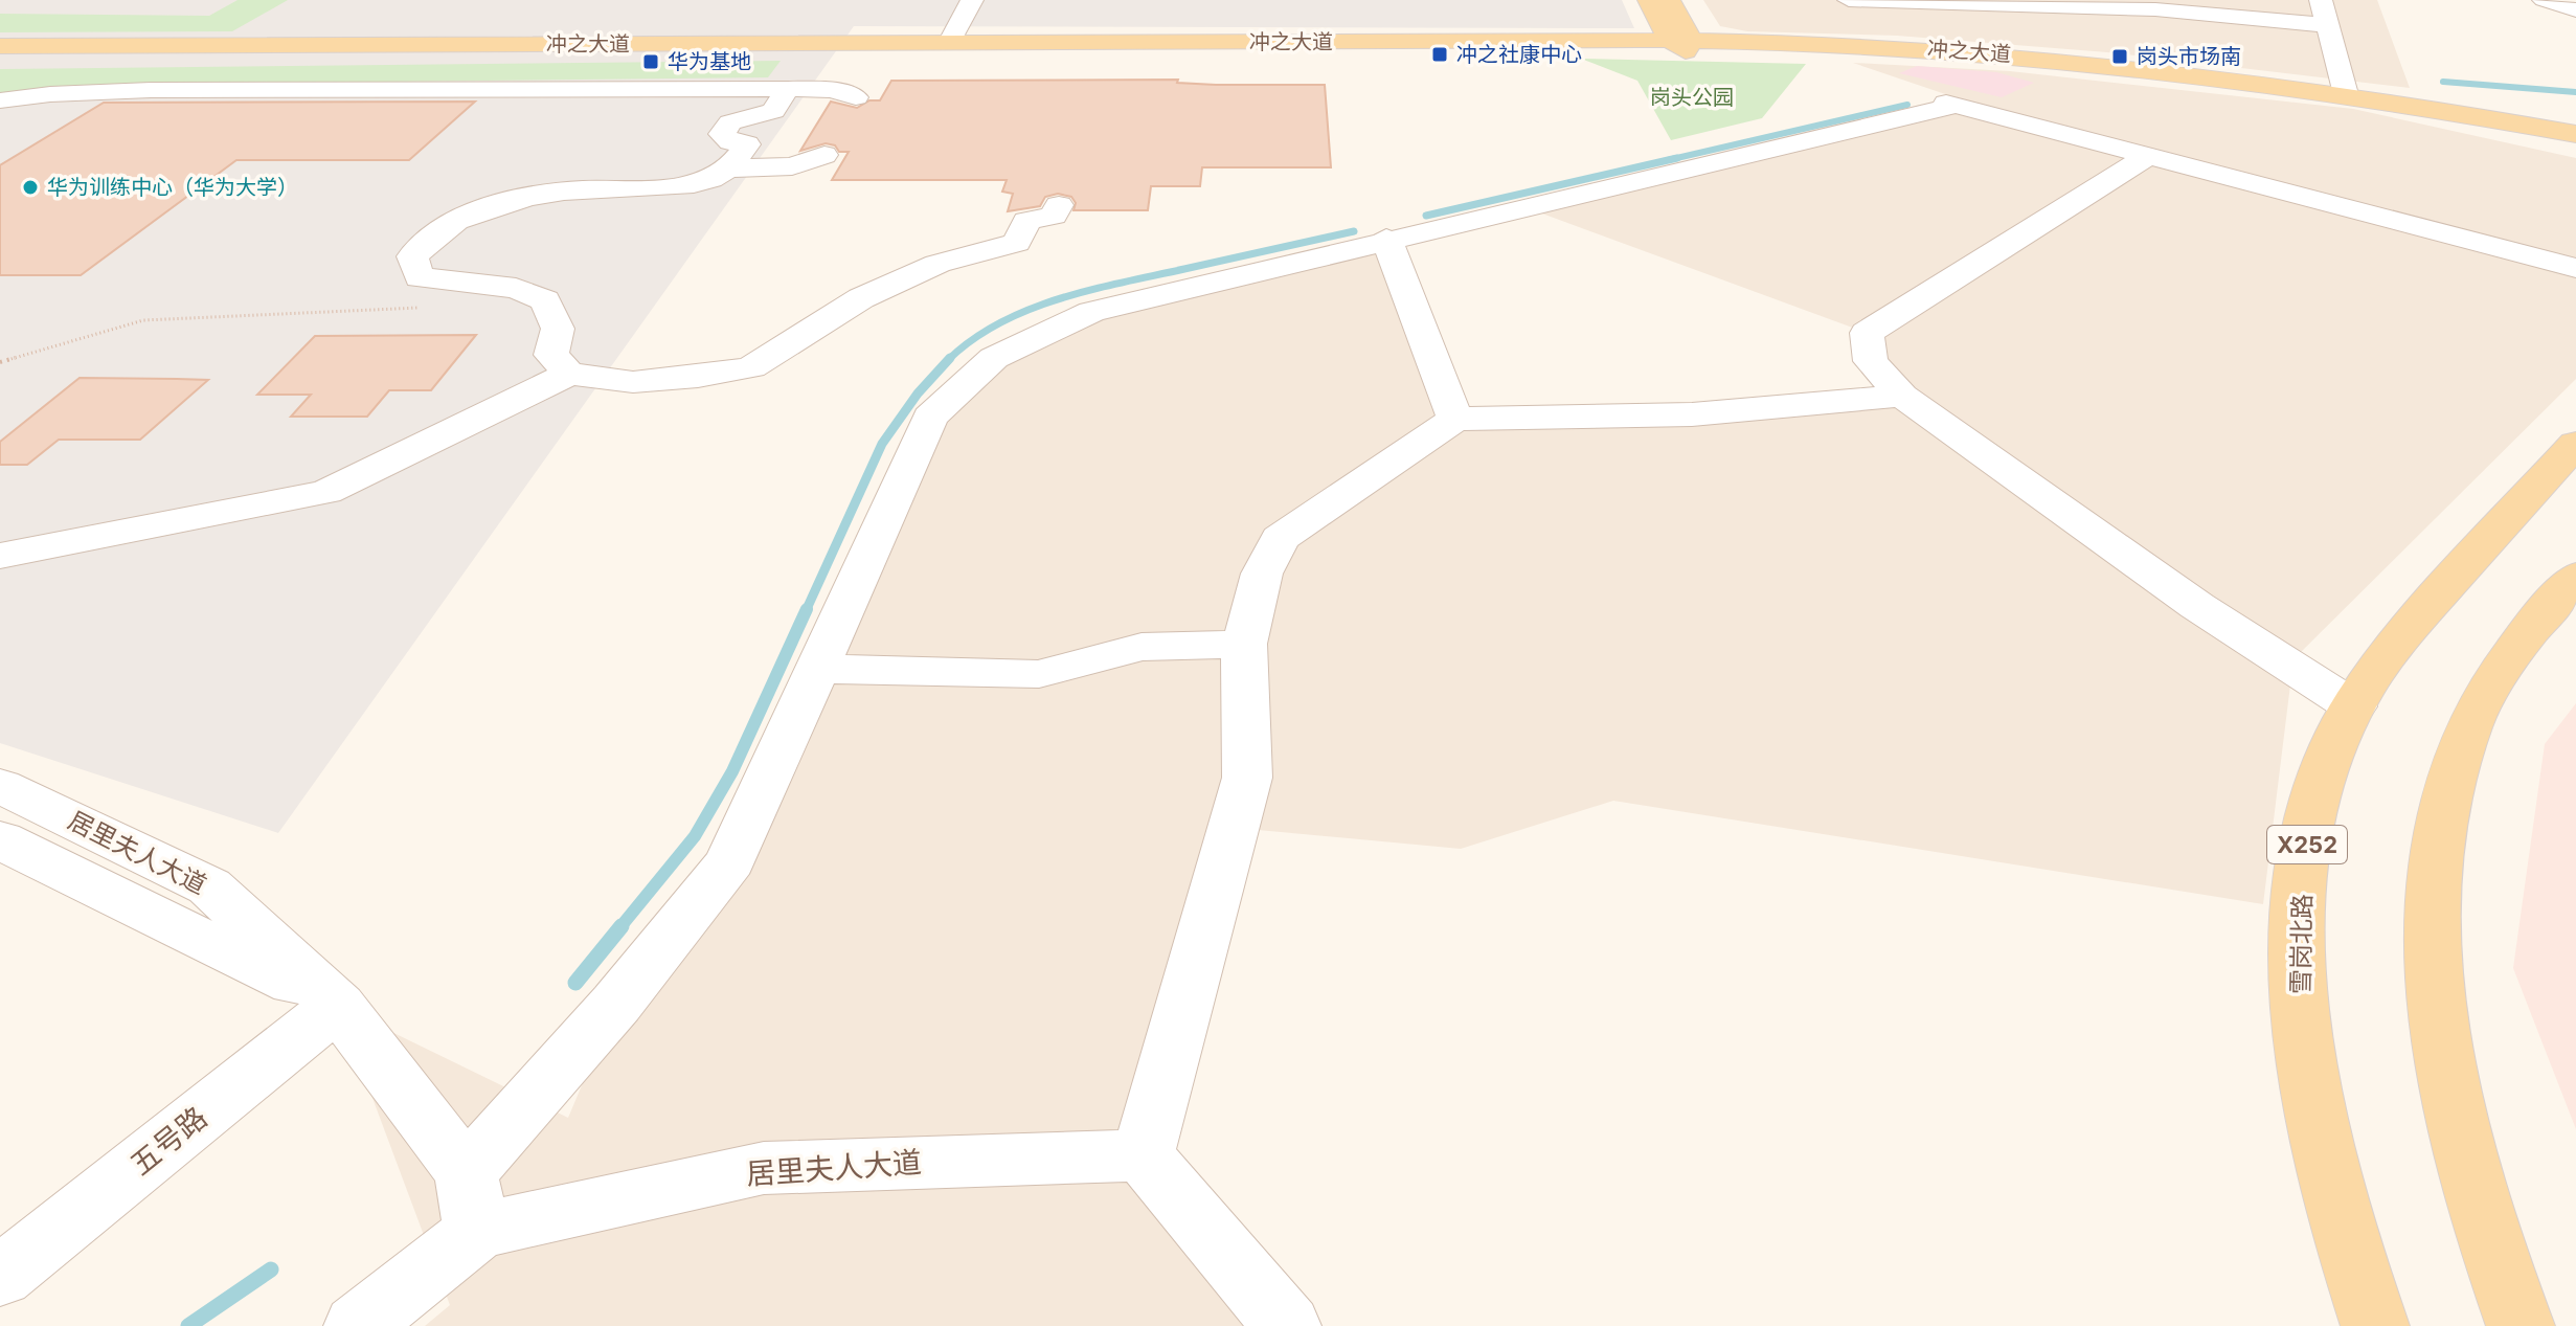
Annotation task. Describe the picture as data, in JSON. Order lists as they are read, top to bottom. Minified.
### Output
{"streets":{"main road":["冲之大道","X252","雪岗北路"],"street":["居里夫人大道","五号路"]},"crossings":[["居里夫人大道","五号路"]],"parks":["岗头公园"],"places":{"transit":["冲之社康中心","岗头市场南","华为基地"],"other":["华为训练中心（华为大学）"]}}
